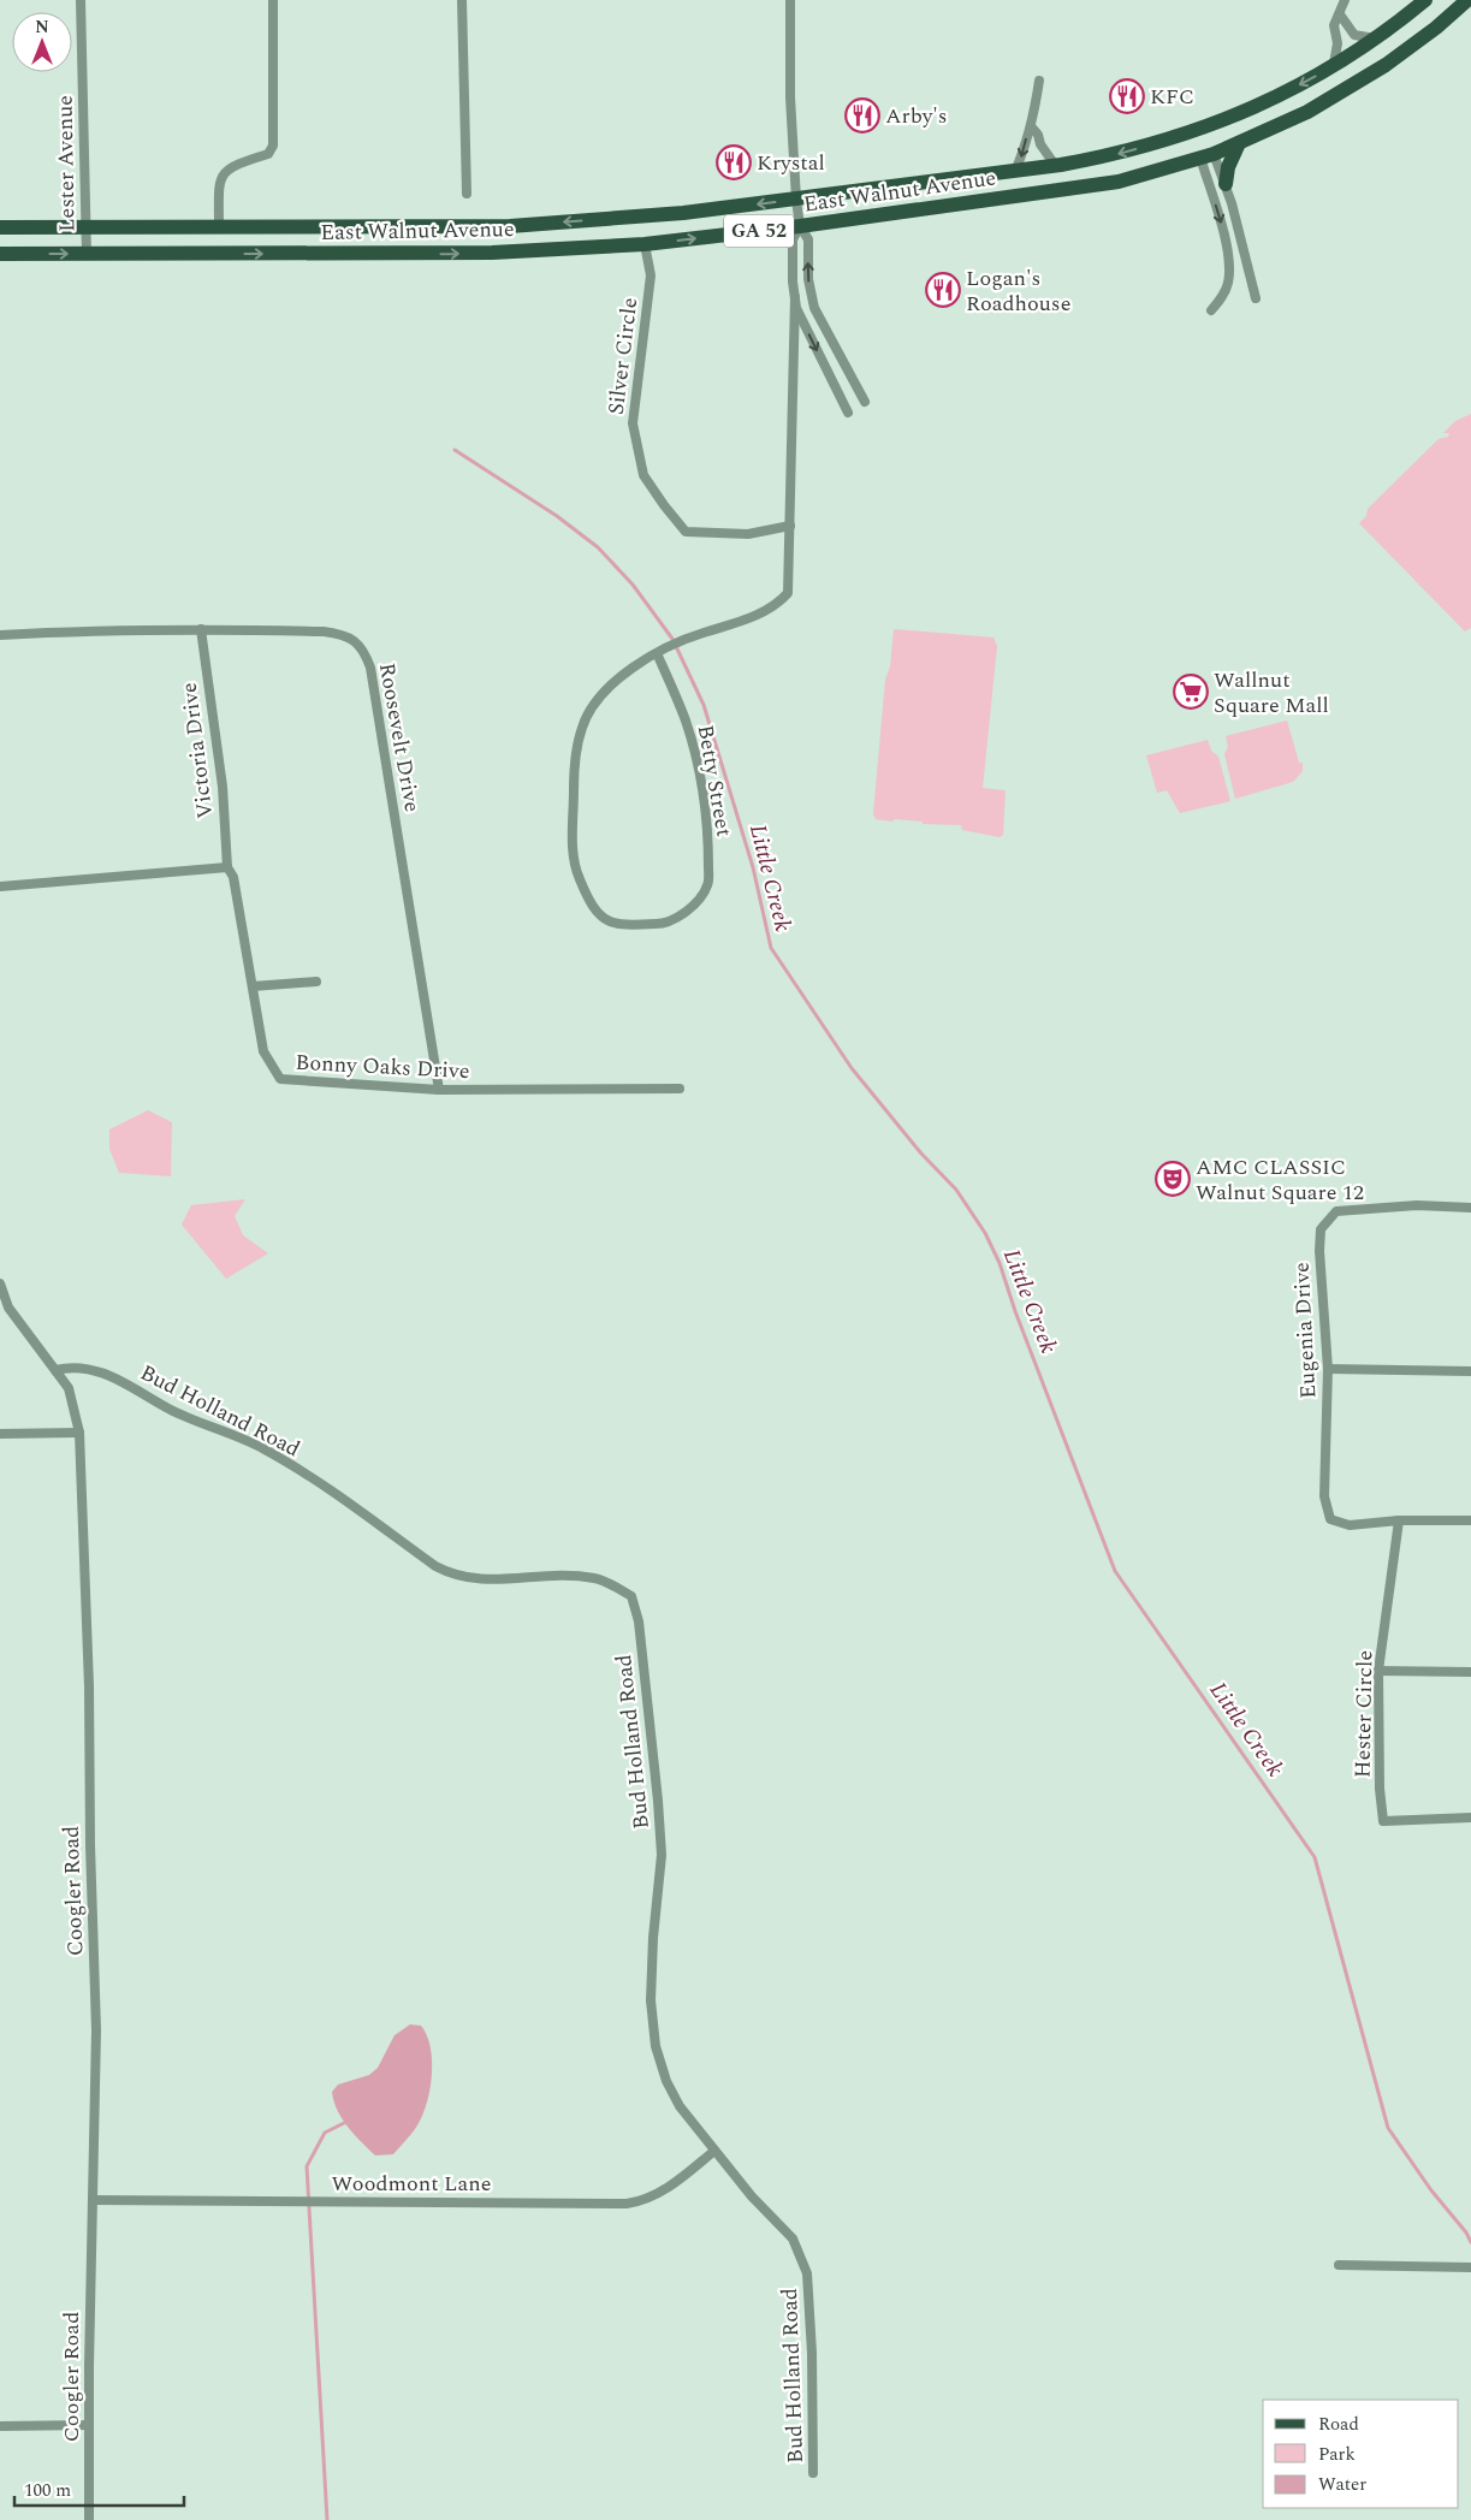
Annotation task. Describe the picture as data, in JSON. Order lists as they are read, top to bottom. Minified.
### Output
{"streets":{"main road":["East Walnut Avenue","GA 52"],"street":["Lester Avenue","Silver Circle","Roosevelt Drive","Victoria Drive","Betty Street","Bonny Oaks Drive","Eugenia Drive","Bud Holland Road","Hester Circle","Coogler Road","Woodmont Lane"]},"crossings":[["Lester Avenue","East Walnut Avenue"],["East Walnut Avenue","Silver Circle"],["East Walnut Avenue","Betty Street"],["Silver Circle","Betty Street"],["Roosevelt Drive","Victoria Drive"],["Roosevelt Drive","Bonny Oaks Drive"],["Victoria Drive","Bonny Oaks Drive"],["Eugenia Drive","Hester Circle"],["Bud Holland Road","Coogler Road"],["Bud Holland Road","Woodmont Lane"],["Coogler Road","Woodmont Lane"]],"water":["Little Creek"],"places":{"restaurant":["KFC","Arby's","Krystal","Logan's Roadhouse"],"supermarket":["Wallnut Square Mall"],"theatre":["AMC CLASSIC Walnut Square 12"]},"legend":["Road","Park","Water"],"scale_bar":"100 m","north":"top"}
